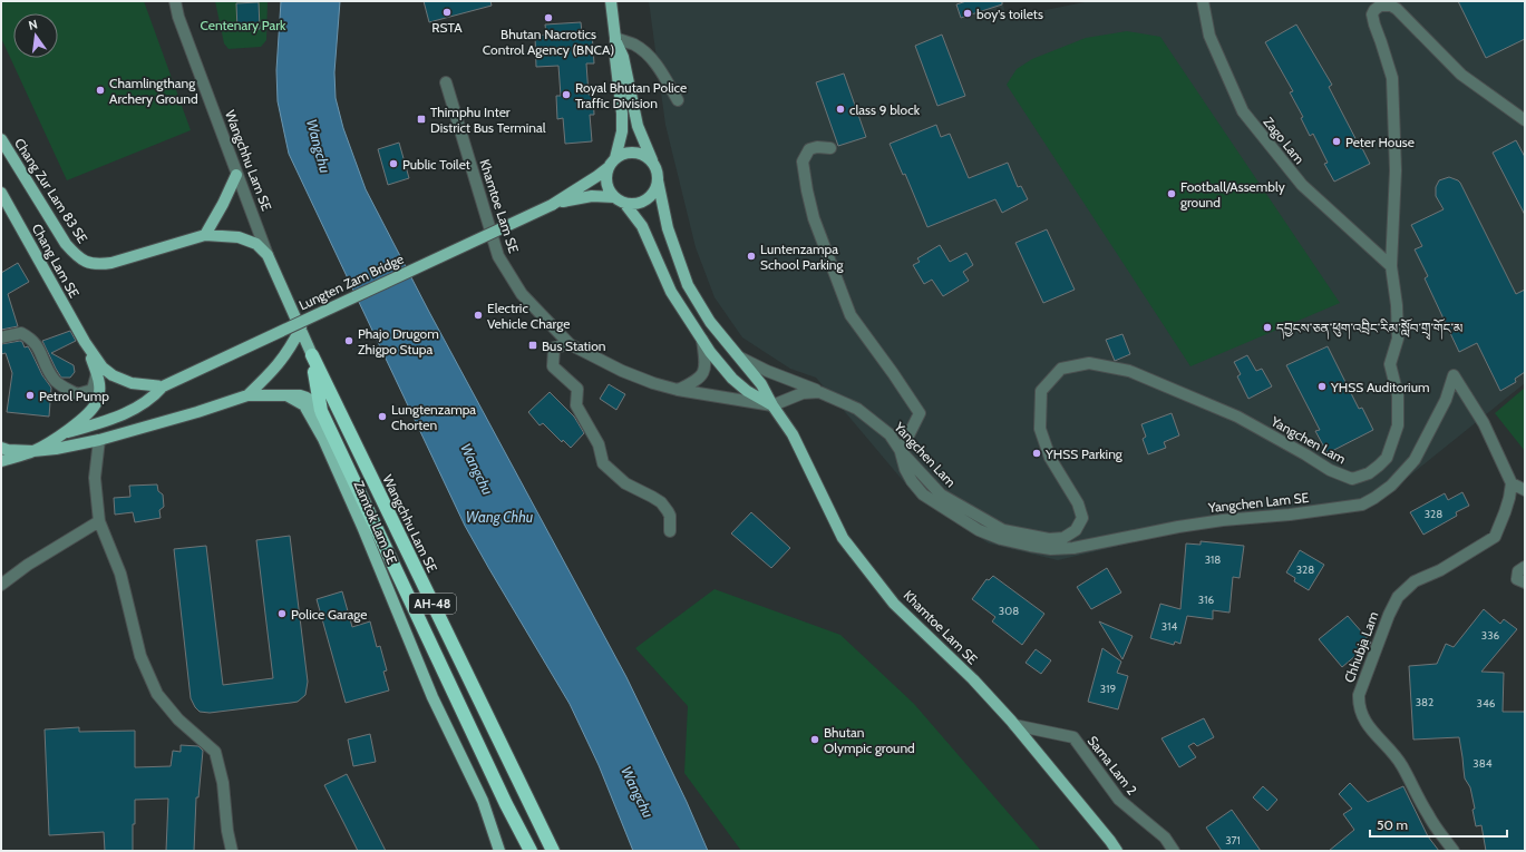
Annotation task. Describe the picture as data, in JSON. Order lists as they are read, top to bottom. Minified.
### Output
{"streets":{"highway":["Wangchhu Lam SE","AH-48"],"main road":["Chang Zur Lam 83 SE","Khamtoe Lam SE","Chang Lam SE","Lungten Zam Bridge","Zamtok Lam SE"],"street":["Zago Lam","Yangchen Lam","Yangchen Lam SE","Chhubja Lam","Sama Lam 2"]},"crossings":[["Zago Lam","Yangchen Lam"],["Wangchhu Lam SE","Chang Zur Lam 83 SE"],["Khamtoe Lam SE","Yangchen Lam"],["Khamtoe Lam SE","Sama Lam 2"],["Chang Lam SE","Lungten Zam Bridge"],["Yangchen Lam","Yangchen Lam SE"],["Yangchen Lam SE","Chhubja Lam"]],"water":["Wangchu","Wang Chhu"],"parks":["Centenary Park"],"places":{"other":["RSTA","boy's toilets","Bhutan Nacrotics Control Agency (BNCA)","Chamlingthang Archery Ground","Royal Bhutan Police Traffic Division","class 9 block","Peter House","Public Toilet","Football/Assembly ground","Luntenzampa School Parking","Electric Vehicle Charge","དབྱངས་ཅན་ཕུག་འབྲིང་རིམ་སློབ་གྲྭ་གོང་མ","Phajo Drugom Zhigpo Stupa","YHSS Auditorium","Petrol Pump","Lungtenzampa Chorten","YHSS Parking","Police Garage","Bhutan Olympic ground"],"transit":["Thimphu Inter District Bus Terminal","Bus Station"]},"house_numbers":["328","318","328","316","308","314","336","319","382","346","384","371"],"scale_bar":"50 m","north":"top"}
